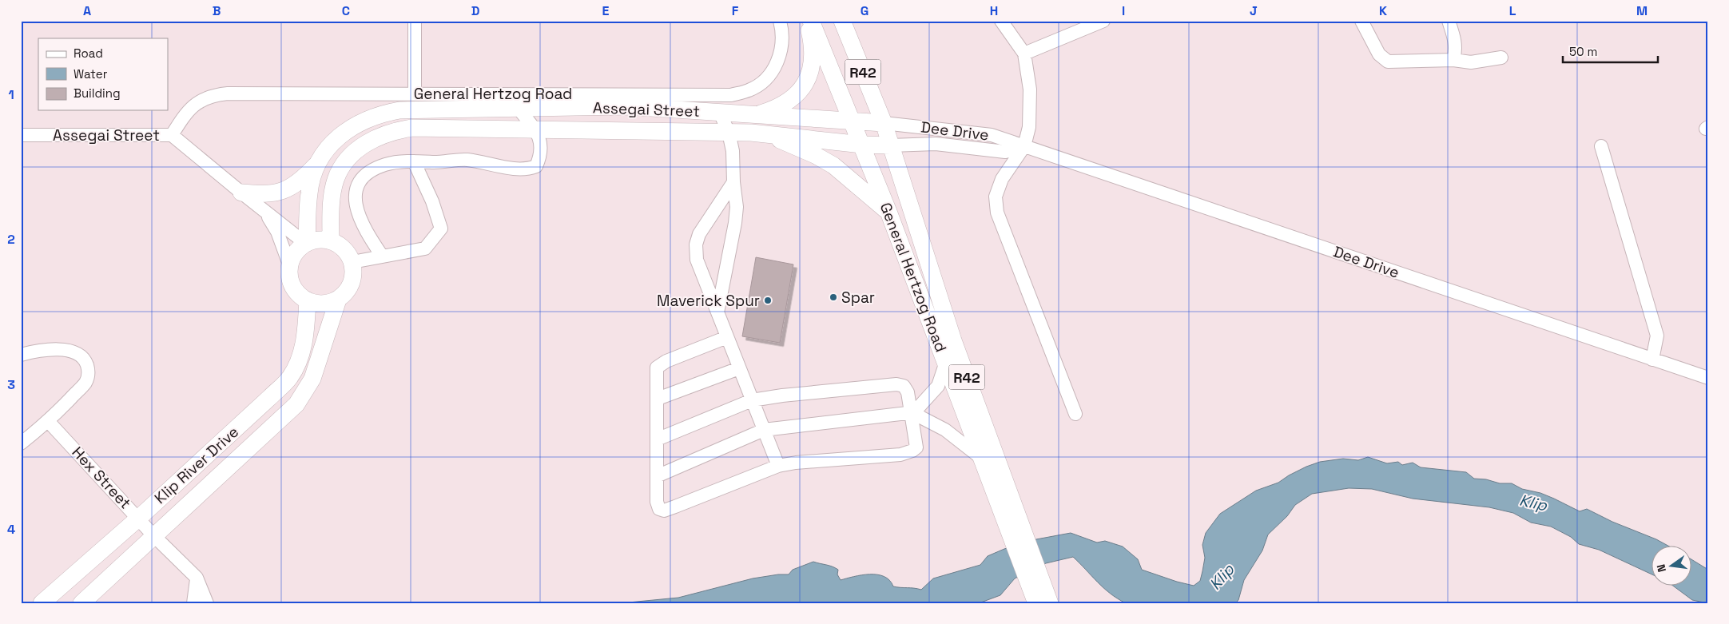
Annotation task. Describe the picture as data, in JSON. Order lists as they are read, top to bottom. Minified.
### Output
{"streets":{"main road":["R42","General Hertzog Road","Assegai Street","Klip River Drive"],"street":["Dee Drive","Hex Street"]},"crossings":[["General Hertzog Road","Assegai Street"],["General Hertzog Road","Dee Drive"],["Assegai Street","Dee Drive"],["Assegai Street","Klip River Drive"],["Klip River Drive","Hex Street"]],"water":["Klip"],"places":["Spar","Maverick Spur"],"legend":["Road","Water","Building"],"scale_bar":"50 m","north":"left","grid":{"columns":["A","B","C","D","E","F","G","H","I","J","K","L","M"],"rows":["1","2","3","4"]}}
